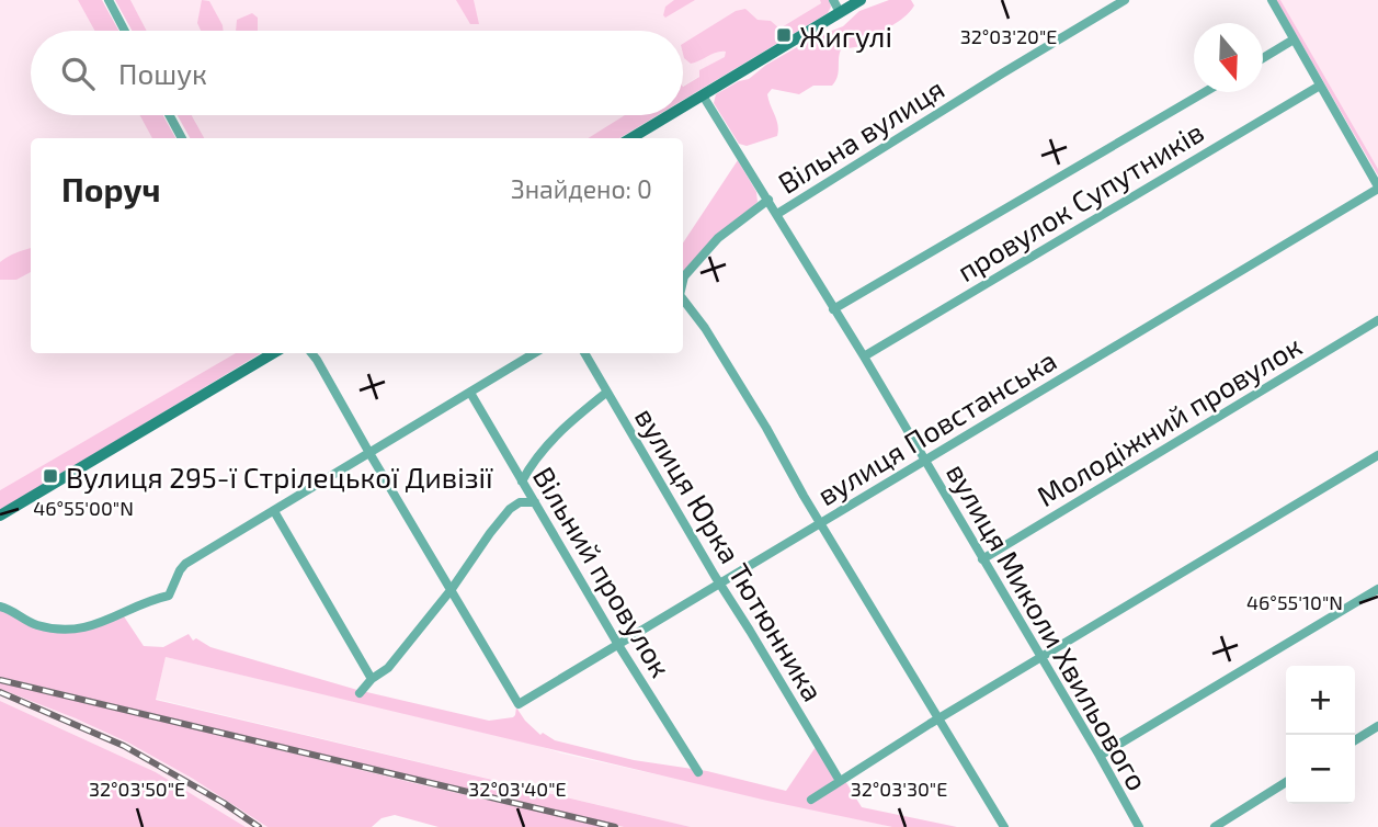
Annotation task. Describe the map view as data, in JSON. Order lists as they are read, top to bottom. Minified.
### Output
{"streets":{"street":["Вільна вулиця","провулок Супутників","Молодіжний провулок","вулиця Повстанська","вулиця Юрка Тютюнника","Вільний провулок","вулиця Миколи Хвильового"]},"crossings":[["Вільна вулиця","вулиця Миколи Хвильового"],["провулок Супутників","вулиця Миколи Хвильового"],["Молодіжний провулок","вулиця Миколи Хвильового"],["вулиця Повстанська","вулиця Юрка Тютюнника"],["вулиця Повстанська","Вільний провулок"],["вулиця Повстанська","вулиця Миколи Хвильового"]],"places":{"transit":["Жигулі","Вулиця 295-ї Стрілецької Дивізії"]},"north":"bottom","page":{"search":"Пошук","heading":["Поруч","Знайдено: 0"],"map_buttons":["+","−"]},"coordinates":["32°03'20\"E","46°55'00\"N","46°55'10\"N","32°03'50\"E","32°03'40\"E","32°03'30\"E"]}
